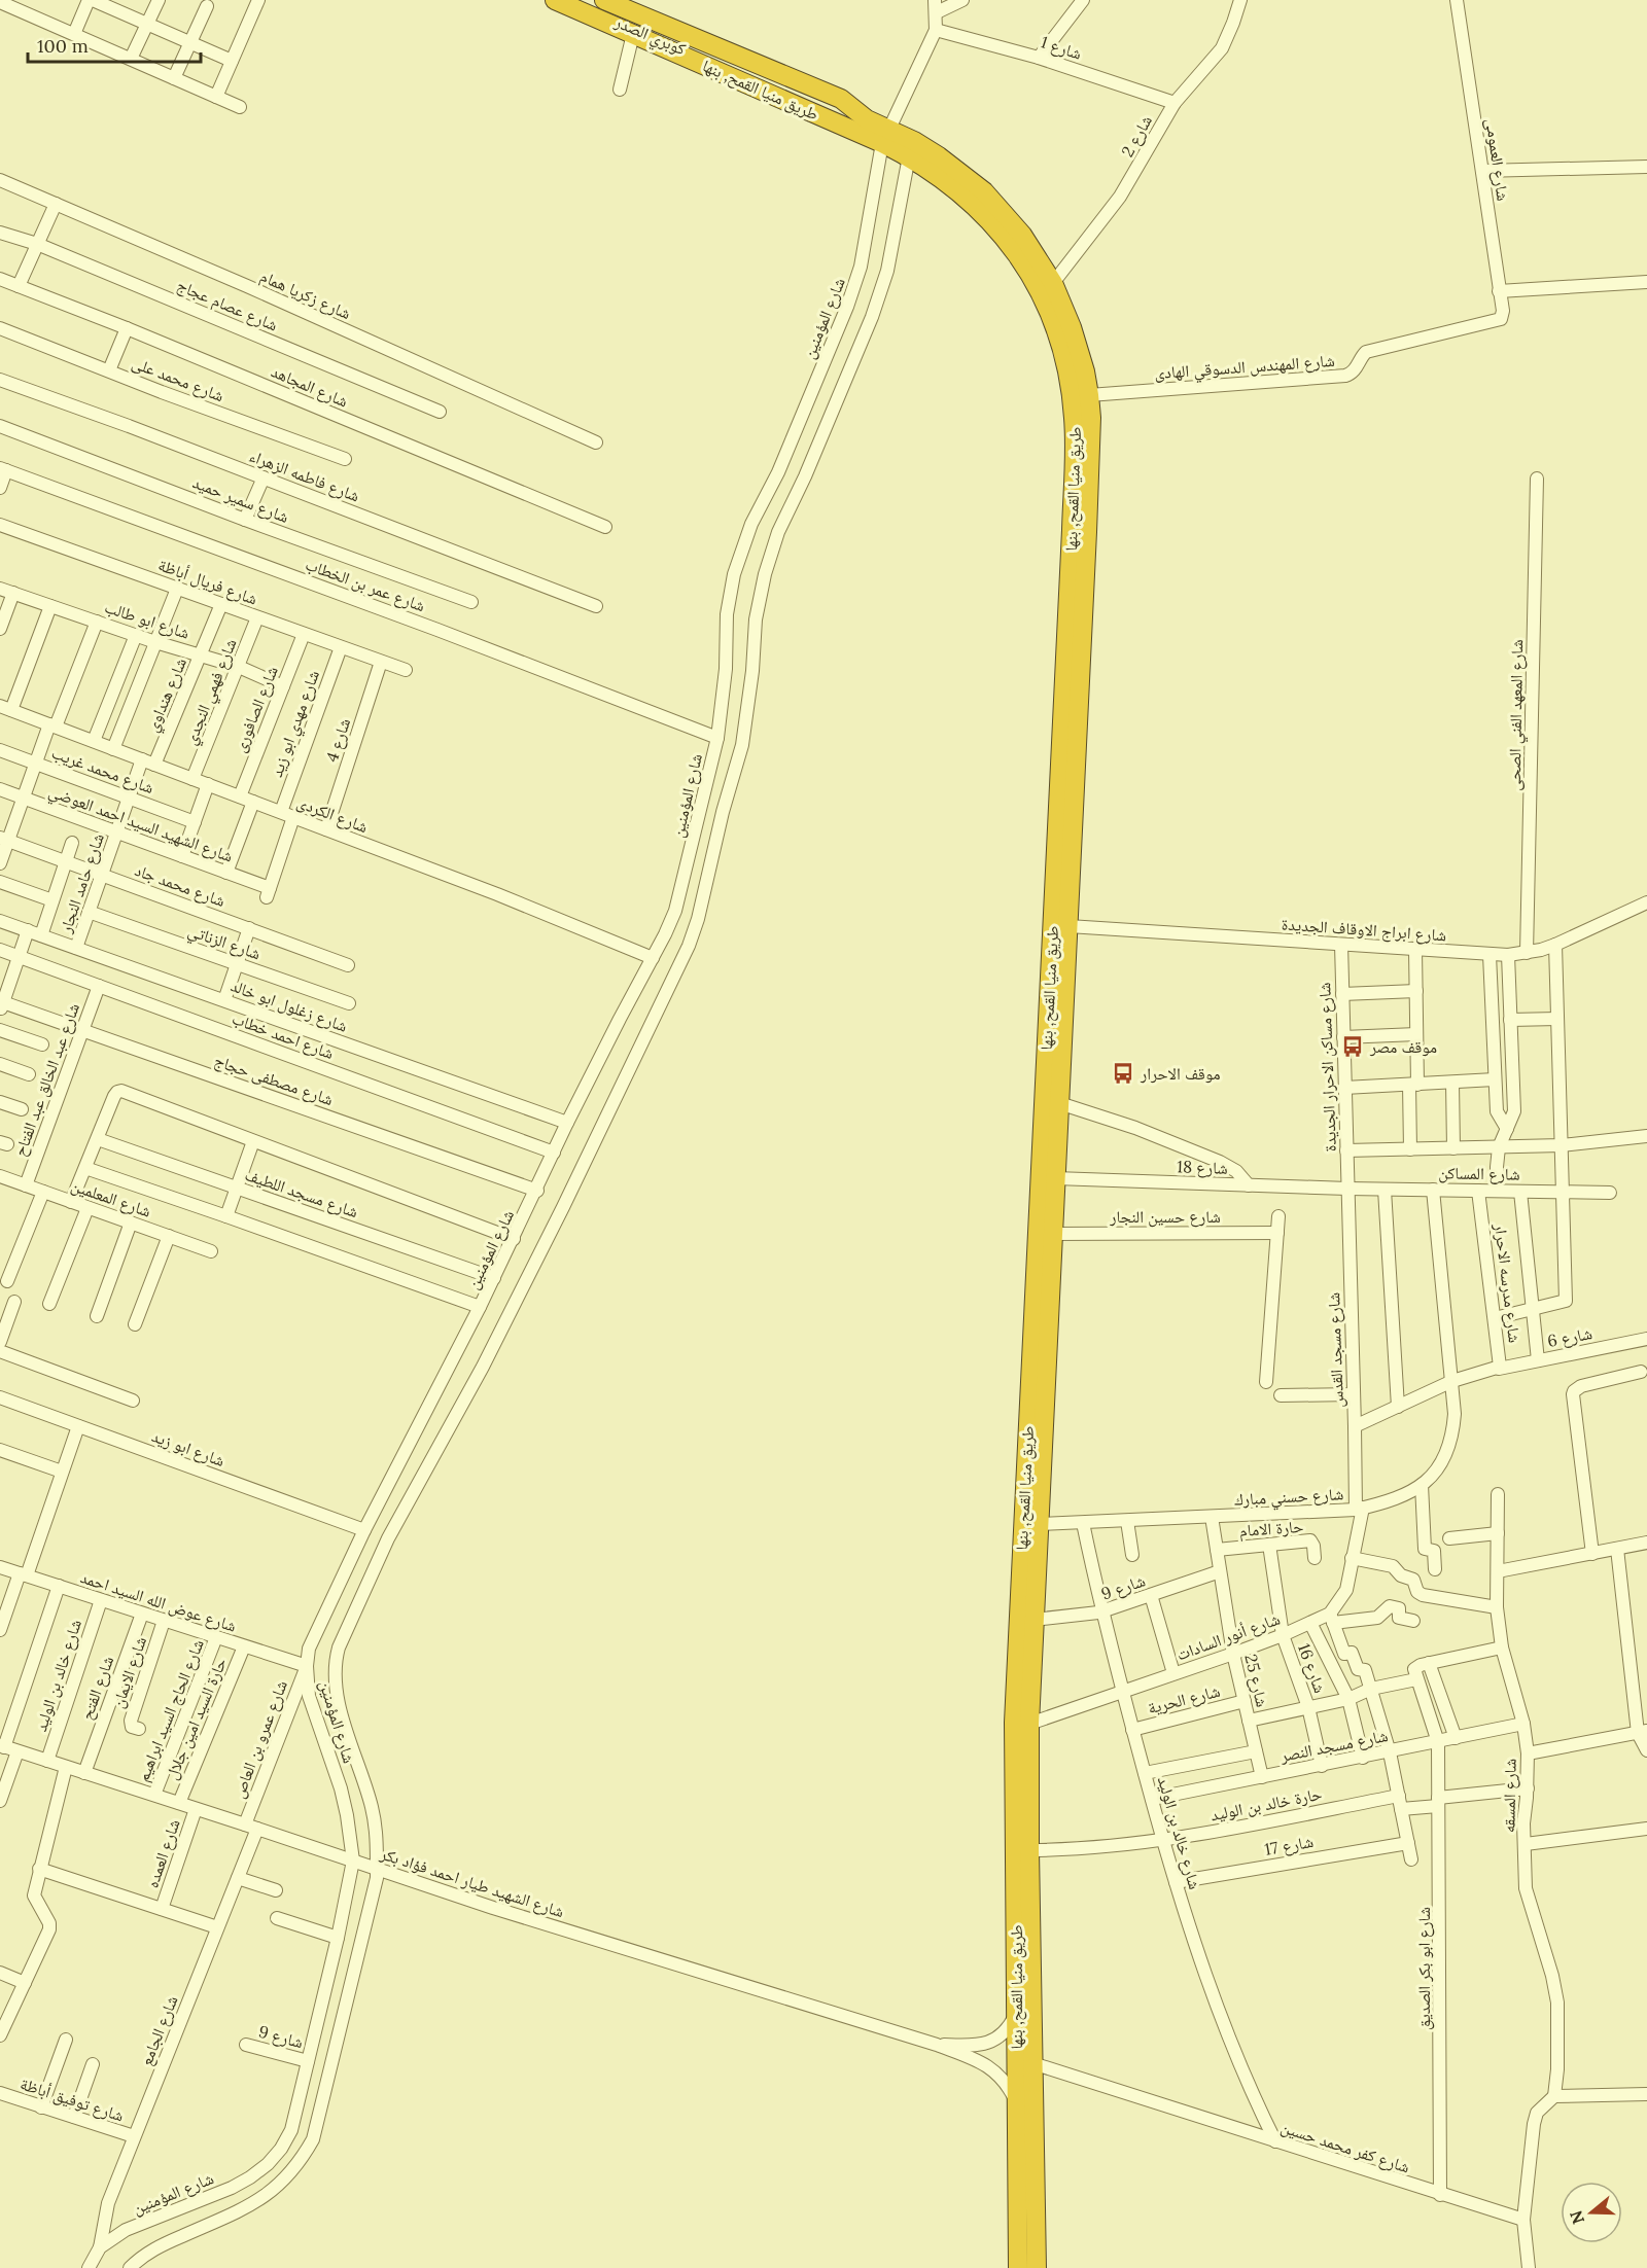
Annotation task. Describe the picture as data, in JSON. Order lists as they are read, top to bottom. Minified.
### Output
{"streets":{"highway":["كوبري الصدر","طريق منيا القمح, بنها"],"street":["شارع 1","شارع 2","شارع العمومى","شارع زكريا همام","شارع عصام عجاج","شارع المؤمنين","شارع المهندس الدسوقي الهادى","شارع محمد على","شارع المجاهد","شارع فاطمه الزهراء","شارع سمير حميد","شارع فريال أباظة","شارع عمر بن الخطاب","شارع ابو طالب","شارع فهمي النجدي","شارع هنداوي","شارع الصافورى","شارع المعهد الفني الصحى","شارع مهدي ابو زيد","شارع 4","شارع محمد غريب","شارع الكردى","شارع الشهيد السيد احمد العوضي","شارع حامد النجار","شارع محمد جاد","شارع ابراج الاوقاف الجديدة","شارع الزناتي","شارع زغلول ابو خالد","شارع احمد خطاب","شارع مساكن الاحرار الجديدة","شارع عبد الخالق عبد الفتاح","شارع مصطفى حجاج","شارع 18","شارع المساكن","شارع مسجد اللطيف","شارع المعلمين","شارع حسين النجار","شارع مدرسه الاحرار","شارع 6","شارع مسجد القدس","شارع ابو زيد","شارع حسني مبارك","حارة الامام","شارع 9","شارع عوض الله السيد احمد","شارع أنور السادات","شارع 16","شارع الايمان","شارع خالد بن الوليد","شارع 25","شارع الفتح","شارع الحرية","شارع الحاج السيد ابراهيم","حارة السيد امين جلال","شارع عمرو بن العاص","شارع مسجد النصر","شارع المسقه","حارة خالد بن الوليد","شارع 17","شارع العمده","شارع الشهيد طيار احمد فؤاد بكر","شارع ابو بكر الصديق","شارع الجامع","شارع توفيق أباظة","شارع كفر محمد حسين"]},"crossings":[["كوبري الصدر","طريق منيا القمح, بنها"],["شارع 1","شارع 2"],["شارع 1","شارع المؤمنين"],["طريق منيا القمح, بنها","شارع 2"],["طريق منيا القمح, بنها","شارع المؤمنين"],["طريق منيا القمح, بنها","شارع المهندس الدسوقي الهادى"],["طريق منيا القمح, بنها","شارع ابراج الاوقاف الجديدة"],["طريق منيا القمح, بنها","شارع 18"],["طريق منيا القمح, بنها","شارع حسين النجار"],["طريق منيا القمح, بنها","شارع حسني مبارك"],["طريق منيا القمح, بنها","شارع 9"],["طريق منيا القمح, بنها","شارع أنور السادات"],["طريق منيا القمح, بنها","حارة خالد بن الوليد"],["طريق منيا القمح, بنها","شارع الشهيد طيار احمد فؤاد بكر"],["طريق منيا القمح, بنها","شارع كفر محمد حسين"],["شارع العمومى","شارع المهندس الدسوقي الهادى"],["شارع المؤمنين","شارع عمر بن الخطاب"],["شارع المؤمنين","شارع الكردى"],["شارع المؤمنين","شارع زغلول ابو خالد"],["شارع المؤمنين","شارع احمد خطاب"],["شارع المؤمنين","شارع مصطفى حجاج"],["شارع المؤمنين","شارع مسجد اللطيف"],["شارع المؤمنين","شارع ابو زيد"],["شارع المؤمنين","شارع 9"],["شارع المؤمنين","شارع عوض الله السيد احمد"],["شارع المؤمنين","شارع عمرو بن العاص"],["شارع المؤمنين","شارع الشهيد طيار احمد فؤاد بكر"],["شارع المؤمنين","شارع الجامع"],["شارع فريال أباظة","شارع فهمي النجدي"],["شارع فريال أباظة","شارع هنداوي"],["شارع فريال أباظة","شارع الصافورى"],["شارع فريال أباظة","شارع مهدي ابو زيد"],["شارع فريال أباظة","شارع 4"],["شارع ابو طالب","شارع فهمي النجدي"],["شارع ابو طالب","شارع هنداوي"],["شارع ابو طالب","شارع الصافورى"],["شارع فهمي النجدي","شارع الكردى"],["شارع هنداوي","شارع الكردى"],["شارع الصافورى","شارع الكردى"],["شارع المعهد الفني الصحى","شارع ابراج الاوقاف الجديدة"],["شارع مهدي ابو زيد","شارع الكردى"],["شارع مهدي ابو زيد","شارع الشهيد السيد احمد العوضي"],["شارع 4","شارع الكردى"],["شارع محمد غريب","شارع حامد النجار"],["شارع الكردى","شارع حامد النجار"],["شارع الشهيد السيد احمد العوضي","شارع حامد النجار"],["شارع حامد النجار","شارع محمد جاد"],["شارع حامد النجار","شارع الزناتي"],["شارع حامد النجار","شارع زغلول ابو خالد"],["شارع ابراج الاوقاف الجديدة","شارع مساكن الاحرار الجديدة"],["شارع احمد خطاب","شارع عبد الخالق عبد الفتاح"],["شارع مساكن الاحرار الجديدة","شارع 18"],["شارع مساكن الاحرار الجديدة","شارع المساكن"],["شارع مساكن الاحرار الجديدة","شارع مسجد القدس"],["شارع عبد الخالق عبد الفتاح","شارع مصطفى حجاج"],["شارع عبد الخالق عبد الفتاح","شارع المعلمين"],["شارع 18","شارع المساكن"],["شارع 18","شارع مسجد القدس"],["شارع المساكن","شارع مدرسه الاحرار"],["شارع المساكن","شارع مسجد القدس"],["شارع المساكن","شارع حسني مبارك"],["شارع مدرسه الاحرار","شارع 6"],["شارع مسجد القدس","شارع حسني مبارك"],["شارع حسني مبارك","شارع خالد بن الوليد"],["شارع حسني مبارك","شارع 25"],["حارة الامام","شارع 16"],["حارة الامام","شارع 25"],["شارع 9","شارع خالد بن الوليد"],["شارع 9","شارع 25"],["شارع عوض الله السيد احمد","شارع الايمان"],["شارع عوض الله السيد احمد","شارع خالد بن الوليد"],["شارع عوض الله السيد احمد","شارع الفتح"],["شارع عوض الله السيد احمد","شارع الحاج السيد ابراهيم"],["شارع عوض الله السيد احمد","حارة السيد امين جلال"],["شارع عوض الله السيد احمد","شارع عمرو بن العاص"],["شارع أنور السادات","شارع 16"],["شارع أنور السادات","شارع خالد بن الوليد"],["شارع أنور السادات","شارع 25"],["شارع 16","شارع مسجد النصر"],["شارع خالد بن الوليد","شارع الحرية"],["شارع خالد بن الوليد","شارع مسجد النصر"],["شارع خالد بن الوليد","حارة خالد بن الوليد"],["شارع خالد بن الوليد","شارع 17"],["شارع خالد بن الوليد","شارع الشهيد طيار احمد فؤاد بكر"],["شارع خالد بن الوليد","شارع كفر محمد حسين"],["شارع 25","شارع الحرية"],["شارع 25","شارع مسجد النصر"],["شارع الفتح","شارع الشهيد طيار احمد فؤاد بكر"],["شارع الحاج السيد ابراهيم","شارع الشهيد طيار احمد فؤاد بكر"],["حارة السيد امين جلال","شارع الشهيد طيار احمد فؤاد بكر"],["شارع عمرو بن العاص","شارع الشهيد طيار احمد فؤاد بكر"],["شارع مسجد النصر","شارع المسقه"],["شارع مسجد النصر","شارع ابو بكر الصديق"],["شارع المسقه","حارة خالد بن الوليد"],["حارة خالد بن الوليد","شارع ابو بكر الصديق"],["شارع العمده","شارع الشهيد طيار احمد فؤاد بكر"],["شارع الشهيد طيار احمد فؤاد بكر","شارع الجامع"],["شارع ابو بكر الصديق","شارع كفر محمد حسين"],["شارع الجامع","شارع توفيق أباظة"]],"places":{"bus stop":["موقف مصر","موقف الاحرار"]},"scale_bar":"100 m","north":"left"}
